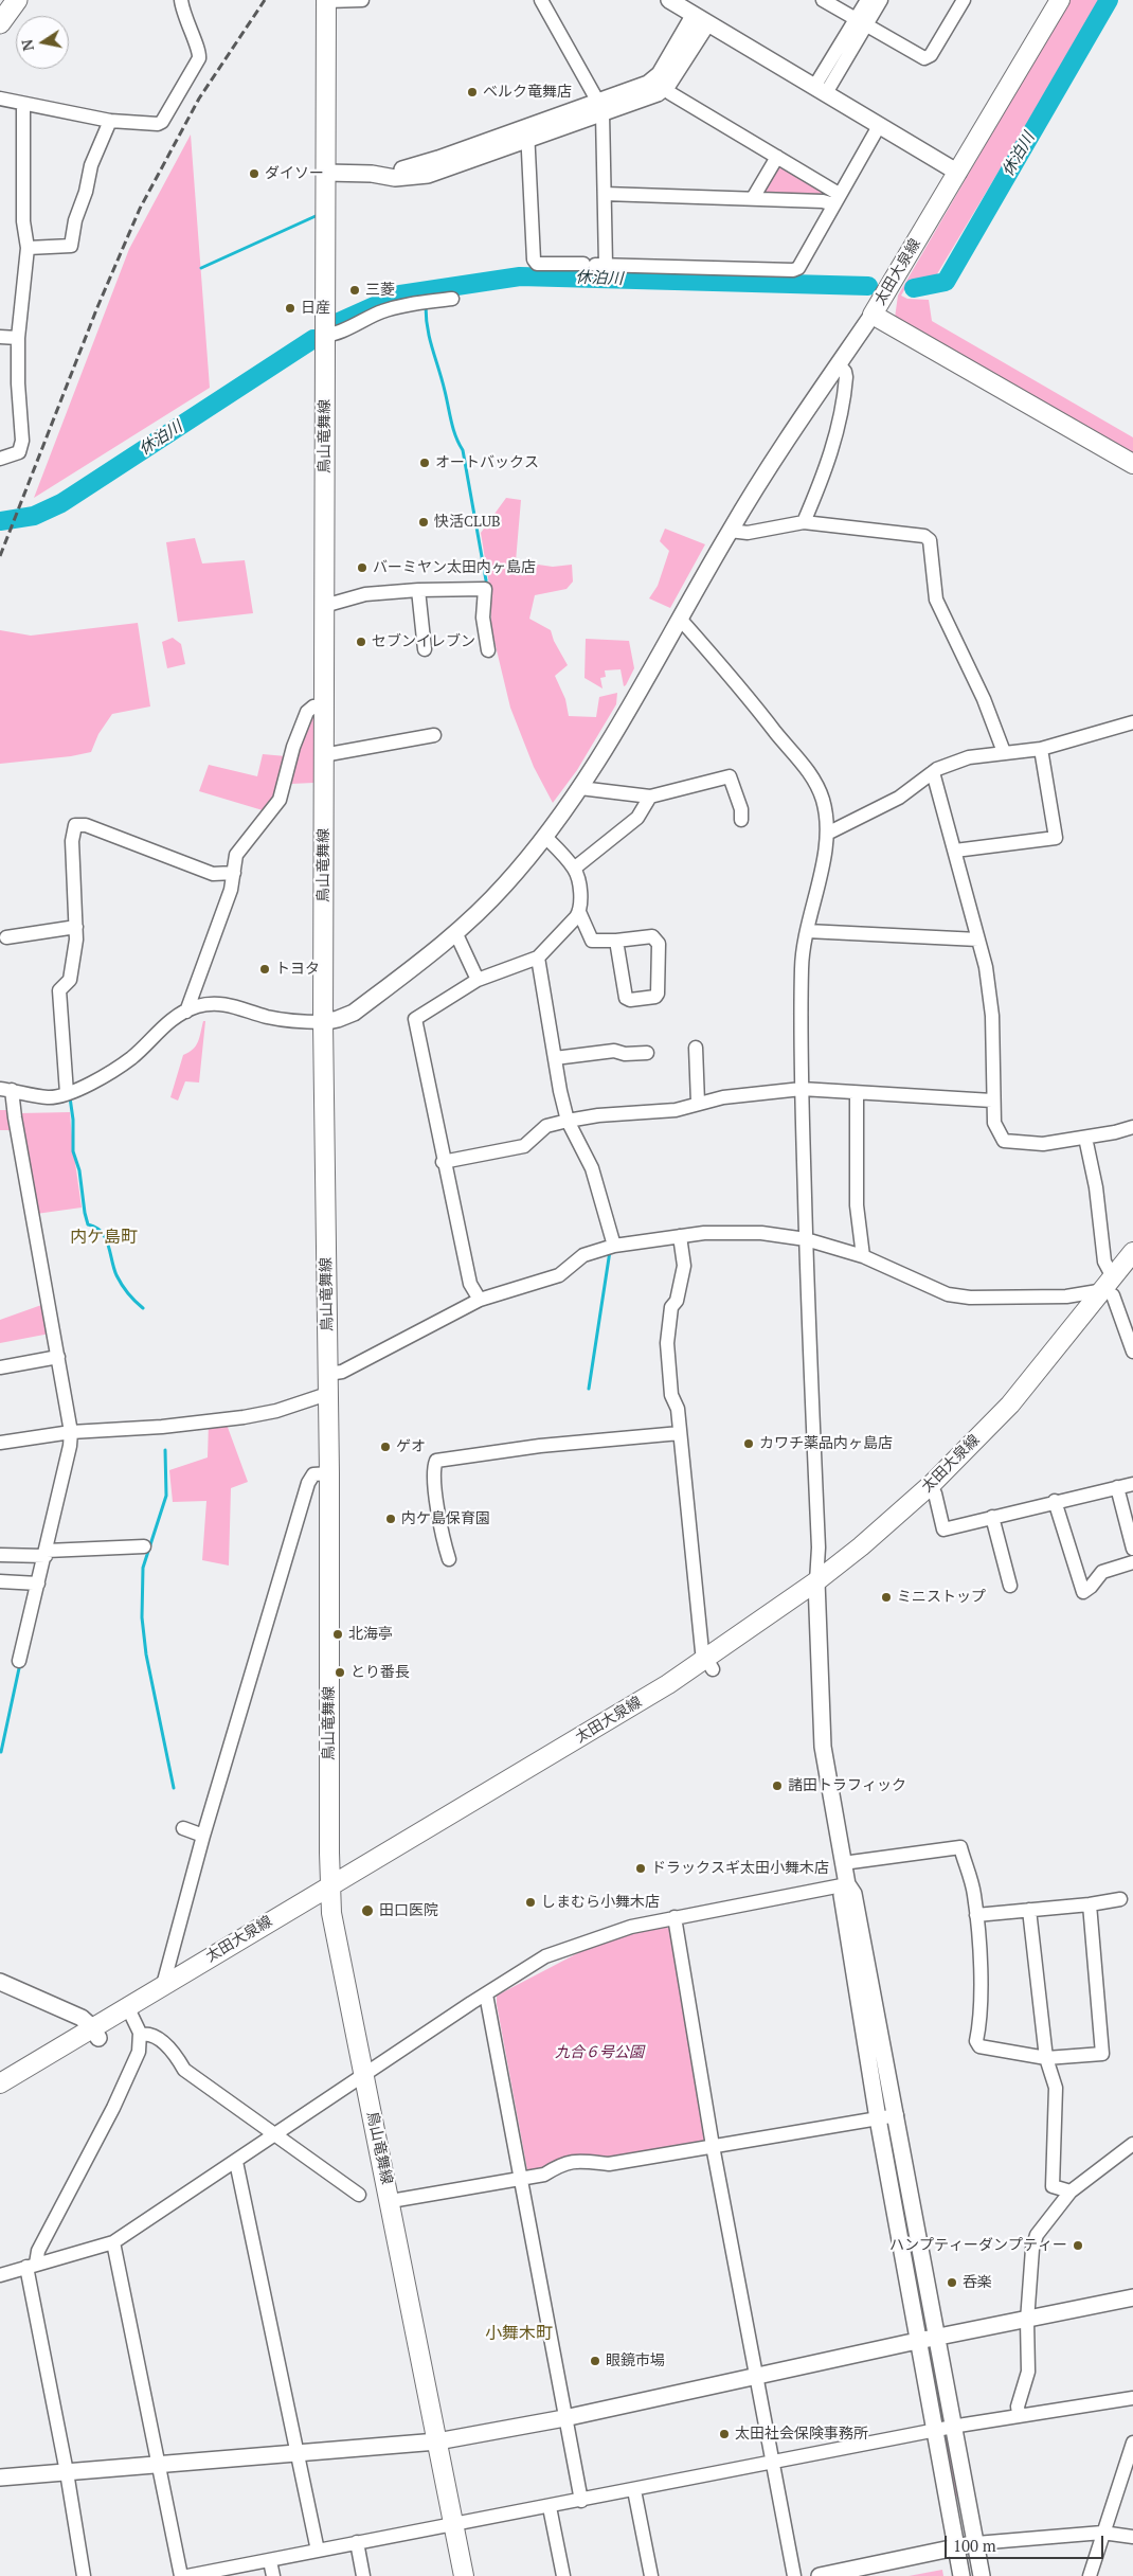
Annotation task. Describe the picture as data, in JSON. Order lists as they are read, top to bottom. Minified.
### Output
{"streets":{"main road":["太田大泉線","鳥山竜舞線"]},"crossings":[["太田大泉線","鳥山竜舞線"]],"districts":["内ケ島町","小舞木町"],"water":["休泊川"],"parks":["九合６号公園"],"places":["ベルク竜舞店","ダイソー","三菱","日産","オートバックス","快活CLUB","バーミヤン太田内ヶ島店","セブンイレブン","トヨタ","カワチ薬品内ヶ島店","ゲオ","内ケ島保育園","ミニストップ","北海亭","とり番長","諸田トラフィック","ドラックスギ太田小舞木店","しまむら小舞木店","田口医院","ハンプティーダンプティー","呑楽","眼鏡市場","太田社会保険事務所"],"scale_bar":"100 m","north":"left"}
